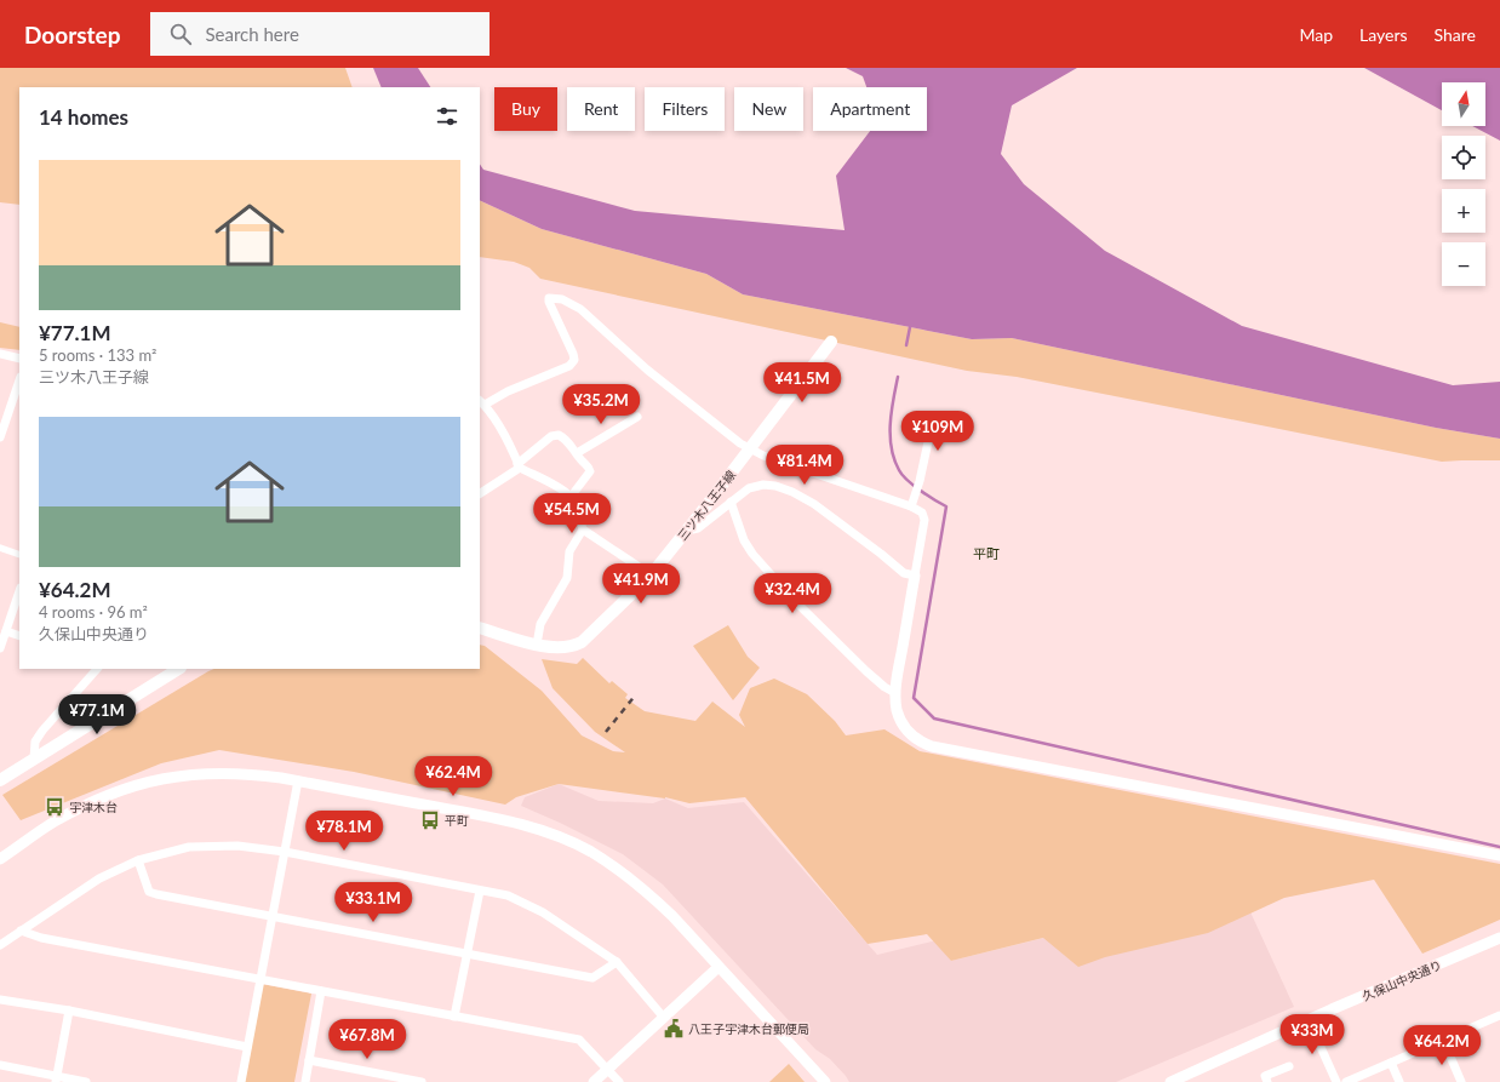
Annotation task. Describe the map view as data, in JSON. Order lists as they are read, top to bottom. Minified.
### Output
{"streets":{"main road":["三ツ木八王子線"],"street":["久保山中央通り"]},"districts":["平町"],"places":{"bus stop":["宇津木台","平町"],"public building":["八王子宇津木台郵便局"]},"north":"top","page":{"header":"Doorstep","search":"Search here","nav":["Map","Layers","Share"],"map_buttons":["+","−"],"chip":["Buy","Rent","Filters","New","Apartment"],"heading":"14 homes","list":[{"name":"¥77.1M","note":"5 rooms · 133 m² · 三ツ木八王子線"},{"name":"¥64.2M","note":"4 rooms · 96 m² · 久保山中央通り"}],"price":["¥41.5M","¥35.2M","¥109M","¥81.4M","¥54.5M","¥41.9M","¥32.4M","¥77.1M","¥62.4M","¥78.1M","¥33.1M","¥33M","¥67.8M","¥64.2M"]}}
